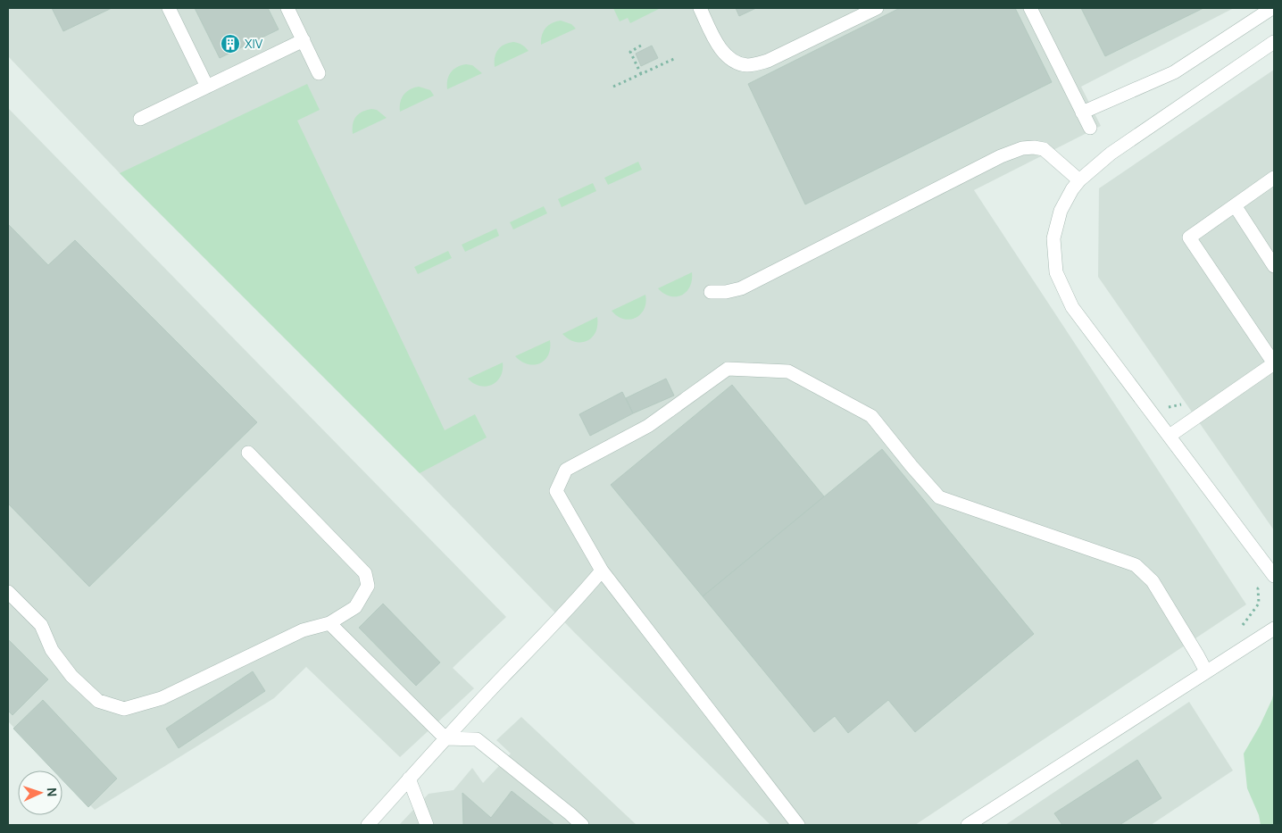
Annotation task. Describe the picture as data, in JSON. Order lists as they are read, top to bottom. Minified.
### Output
{"places":{"building":["XIV"]},"north":"right"}
